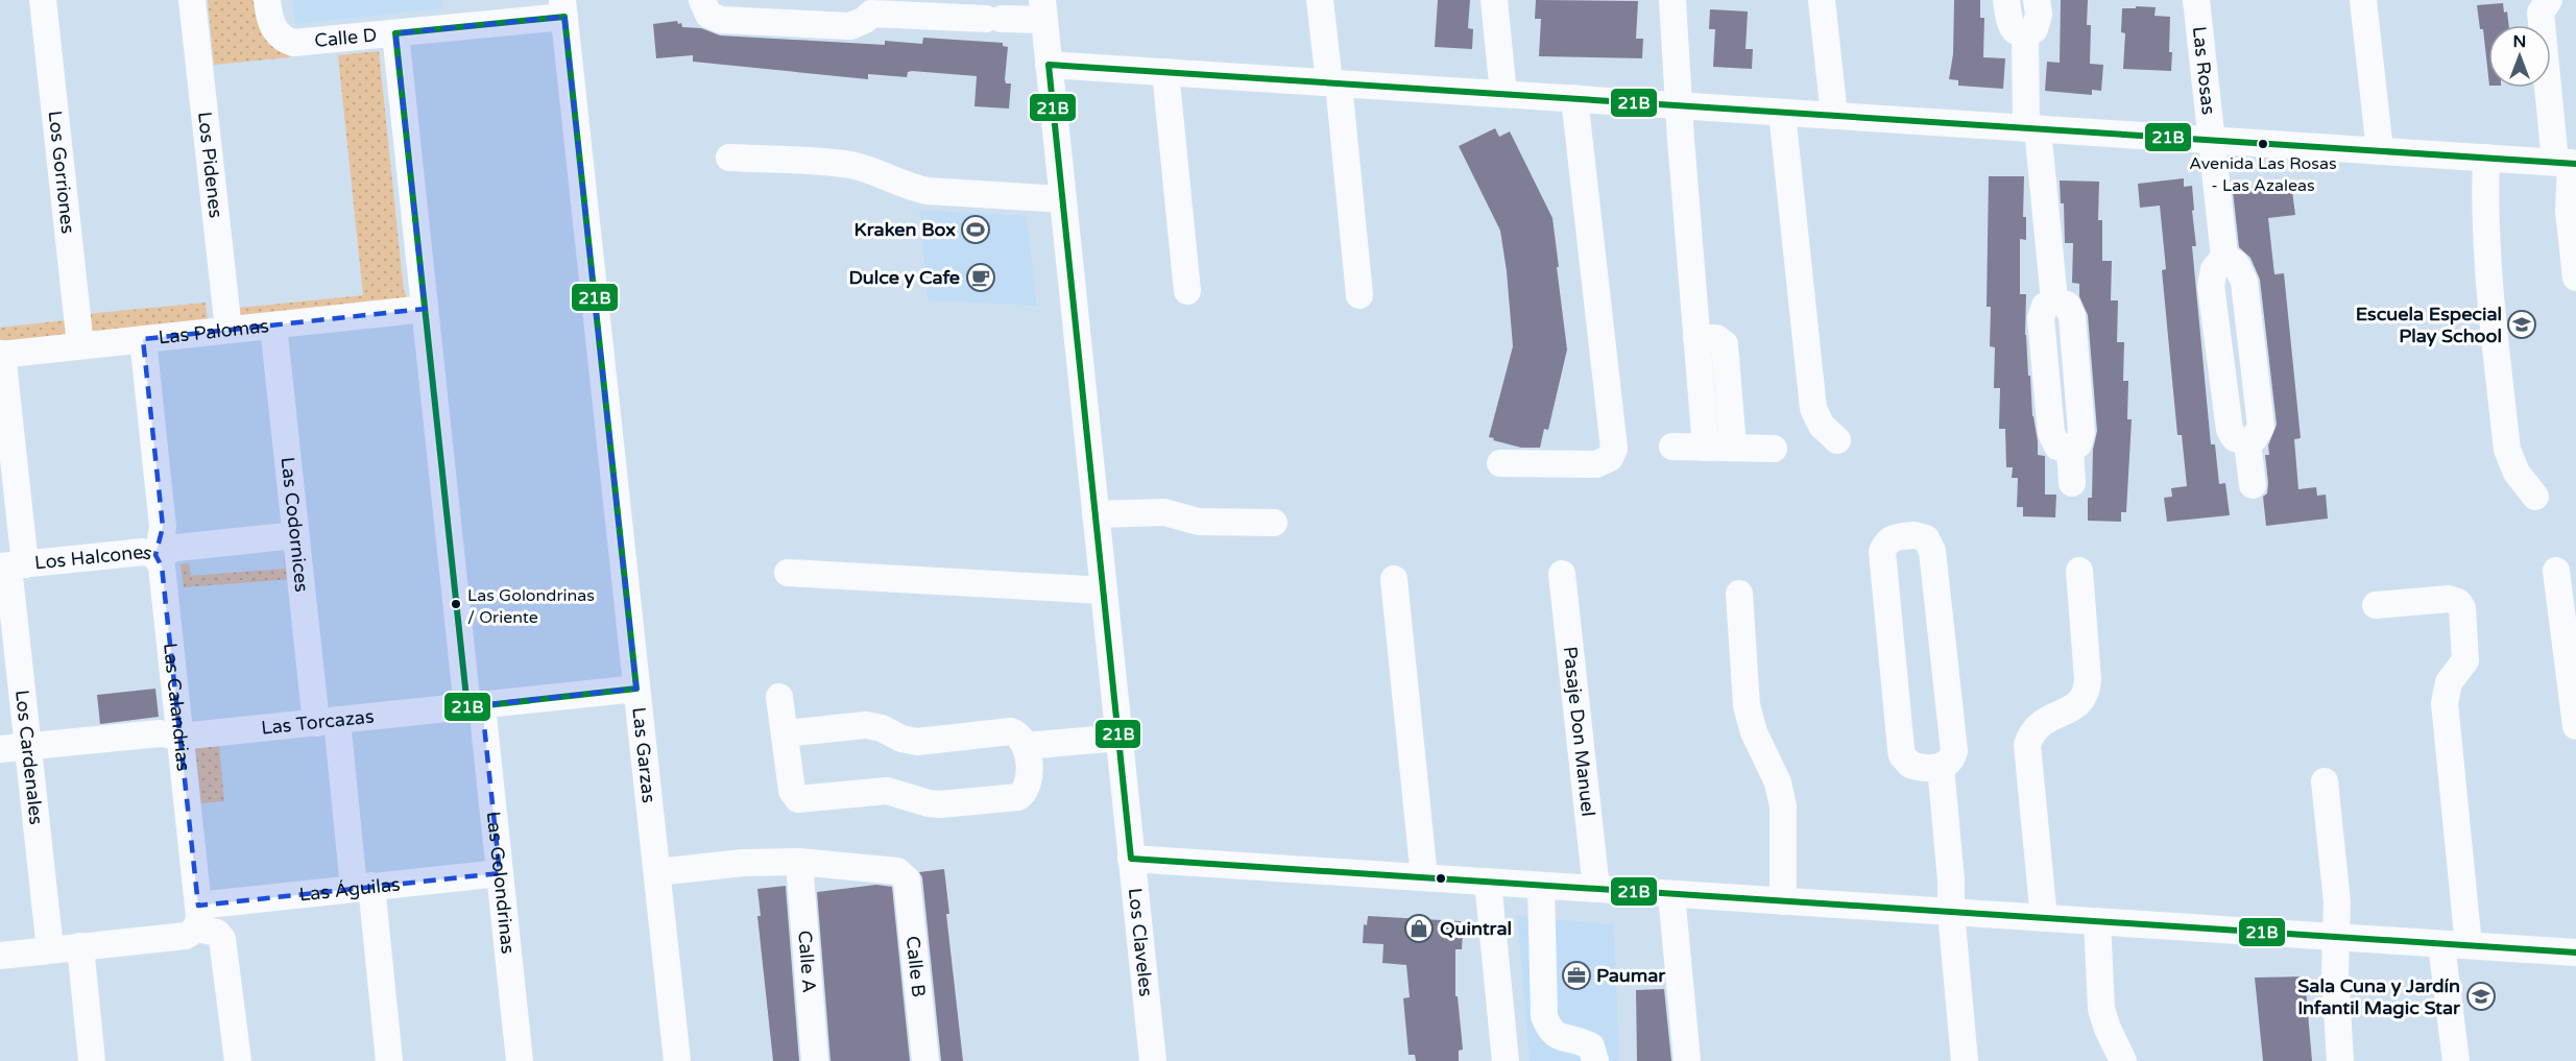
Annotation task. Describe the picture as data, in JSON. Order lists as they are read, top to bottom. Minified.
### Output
{"streets":{"street":["Calle D","Las Rosas","Los Pidenes","Los Gorriones","Las Palomas","Las Codornices","Los Halcones","Las Calandrias","Las Torcazas","Pasaje Don Manuel","Las Garzas","Los Cardenales","Las Golondrinas","Las Águilas","Los Claveles","Calle A","Calle B"]},"crossings":[["Calle D","Las Garzas"],["Calle D","Las Golondrinas"],["Las Rosas","Los Claveles"],["Los Pidenes","Las Palomas"],["Los Gorriones","Las Palomas"],["Las Palomas","Las Codornices"],["Las Palomas","Las Calandrias"],["Las Palomas","Los Cardenales"],["Las Palomas","Las Golondrinas"],["Las Codornices","Los Halcones"],["Las Codornices","Las Torcazas"],["Las Codornices","Las Águilas"],["Los Halcones","Las Calandrias"],["Los Halcones","Los Cardenales"],["Las Calandrias","Las Torcazas"],["Las Calandrias","Las Águilas"],["Las Torcazas","Las Garzas"],["Las Torcazas","Los Cardenales"],["Las Torcazas","Las Golondrinas"],["Los Cardenales","Las Águilas"],["Las Golondrinas","Las Águilas"],["Calle A","Calle B"]],"places":{"other":["Avenida Las Rosas - Las Azaleas","Las Golondrinas / Oriente"],"sports":["Kraken Box"],"cafe":["Dulce y Cafe"],"school or university":["Escuela Especial Play School","Sala Cuna y Jardín Infantil Magic Star"],"shop":["Quintral"],"office":["Paumar"]},"lines":["transit line 21B"],"north":"top"}
